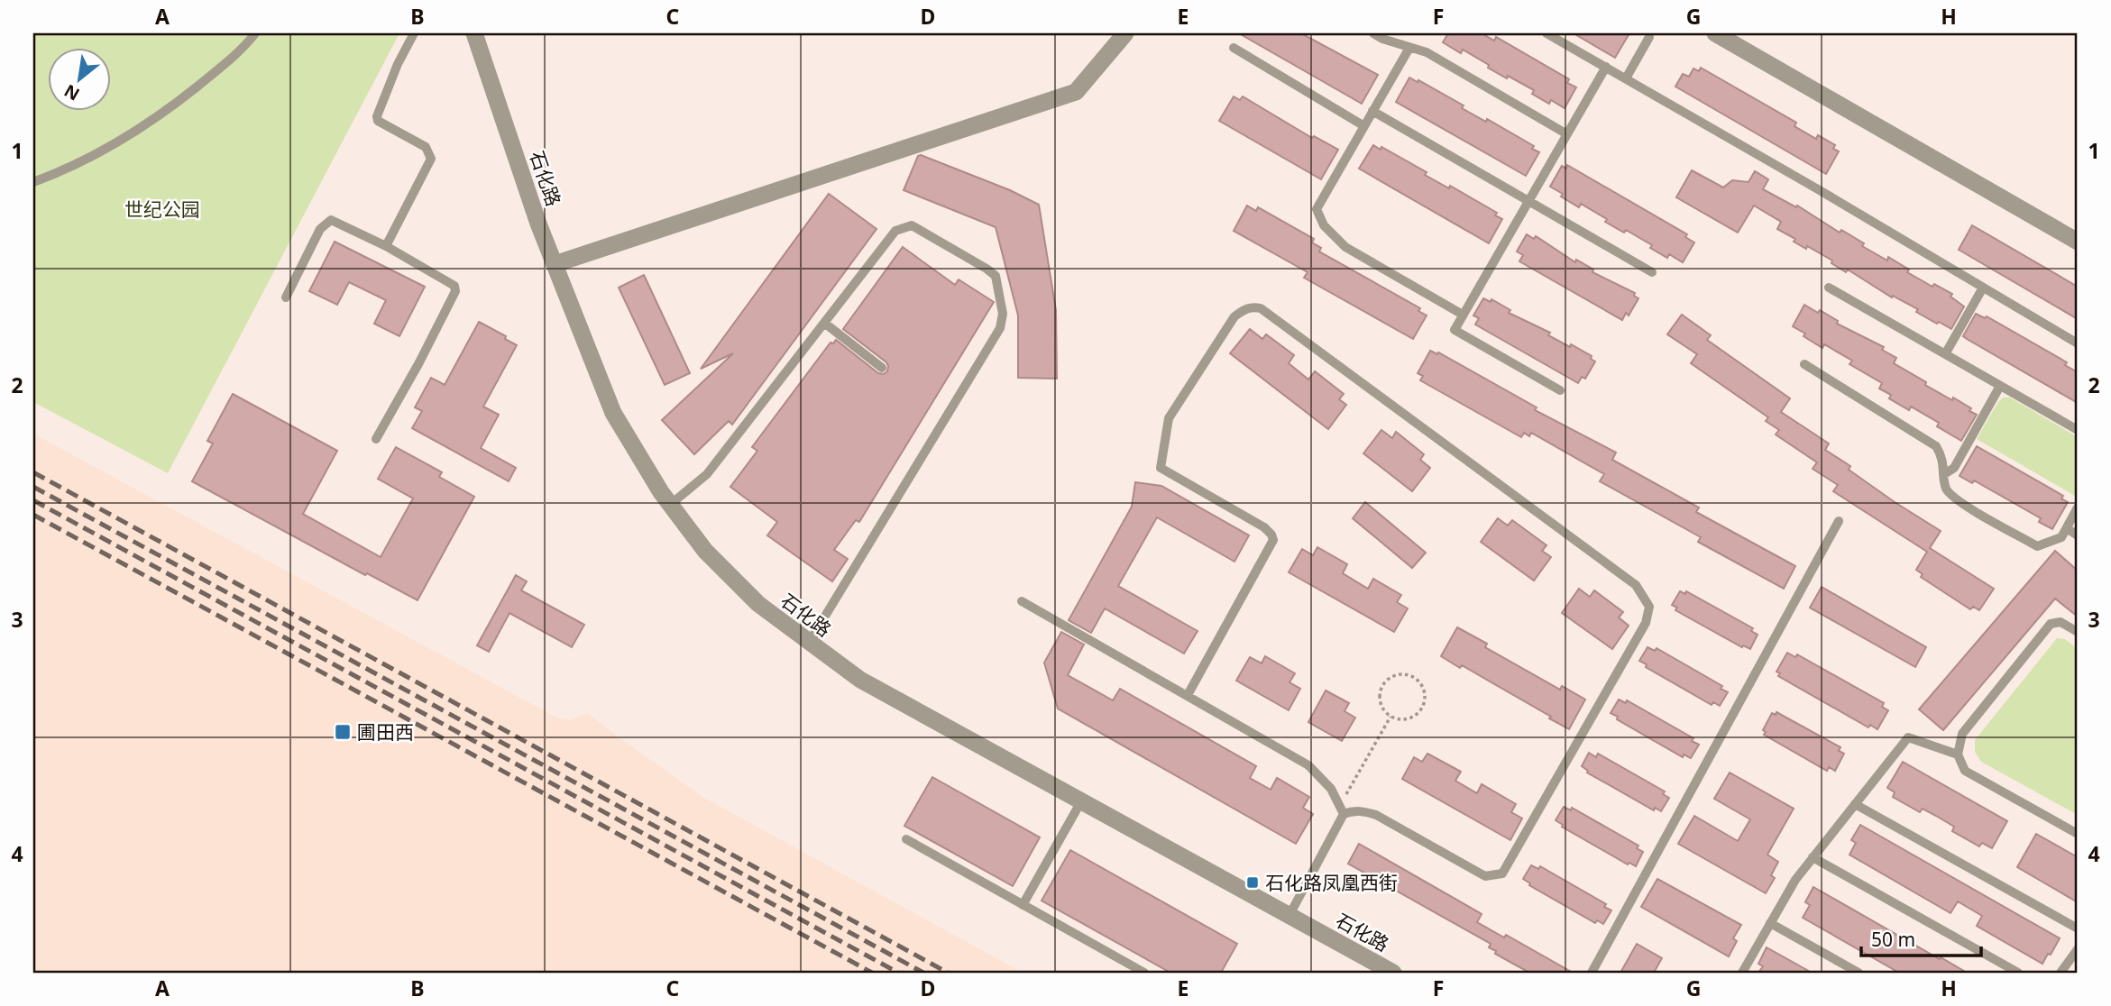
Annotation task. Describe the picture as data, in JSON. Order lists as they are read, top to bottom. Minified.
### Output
{"streets":{"street":["石化路"]},"parks":["世纪公园"],"places":{"transit":["圃田西","石化路凤凰西街"]},"scale_bar":"50 m","north":"bottom left","grid":{"columns":["A","B","C","D","E","F","G","H"],"rows":["1","2","3","4"]}}
